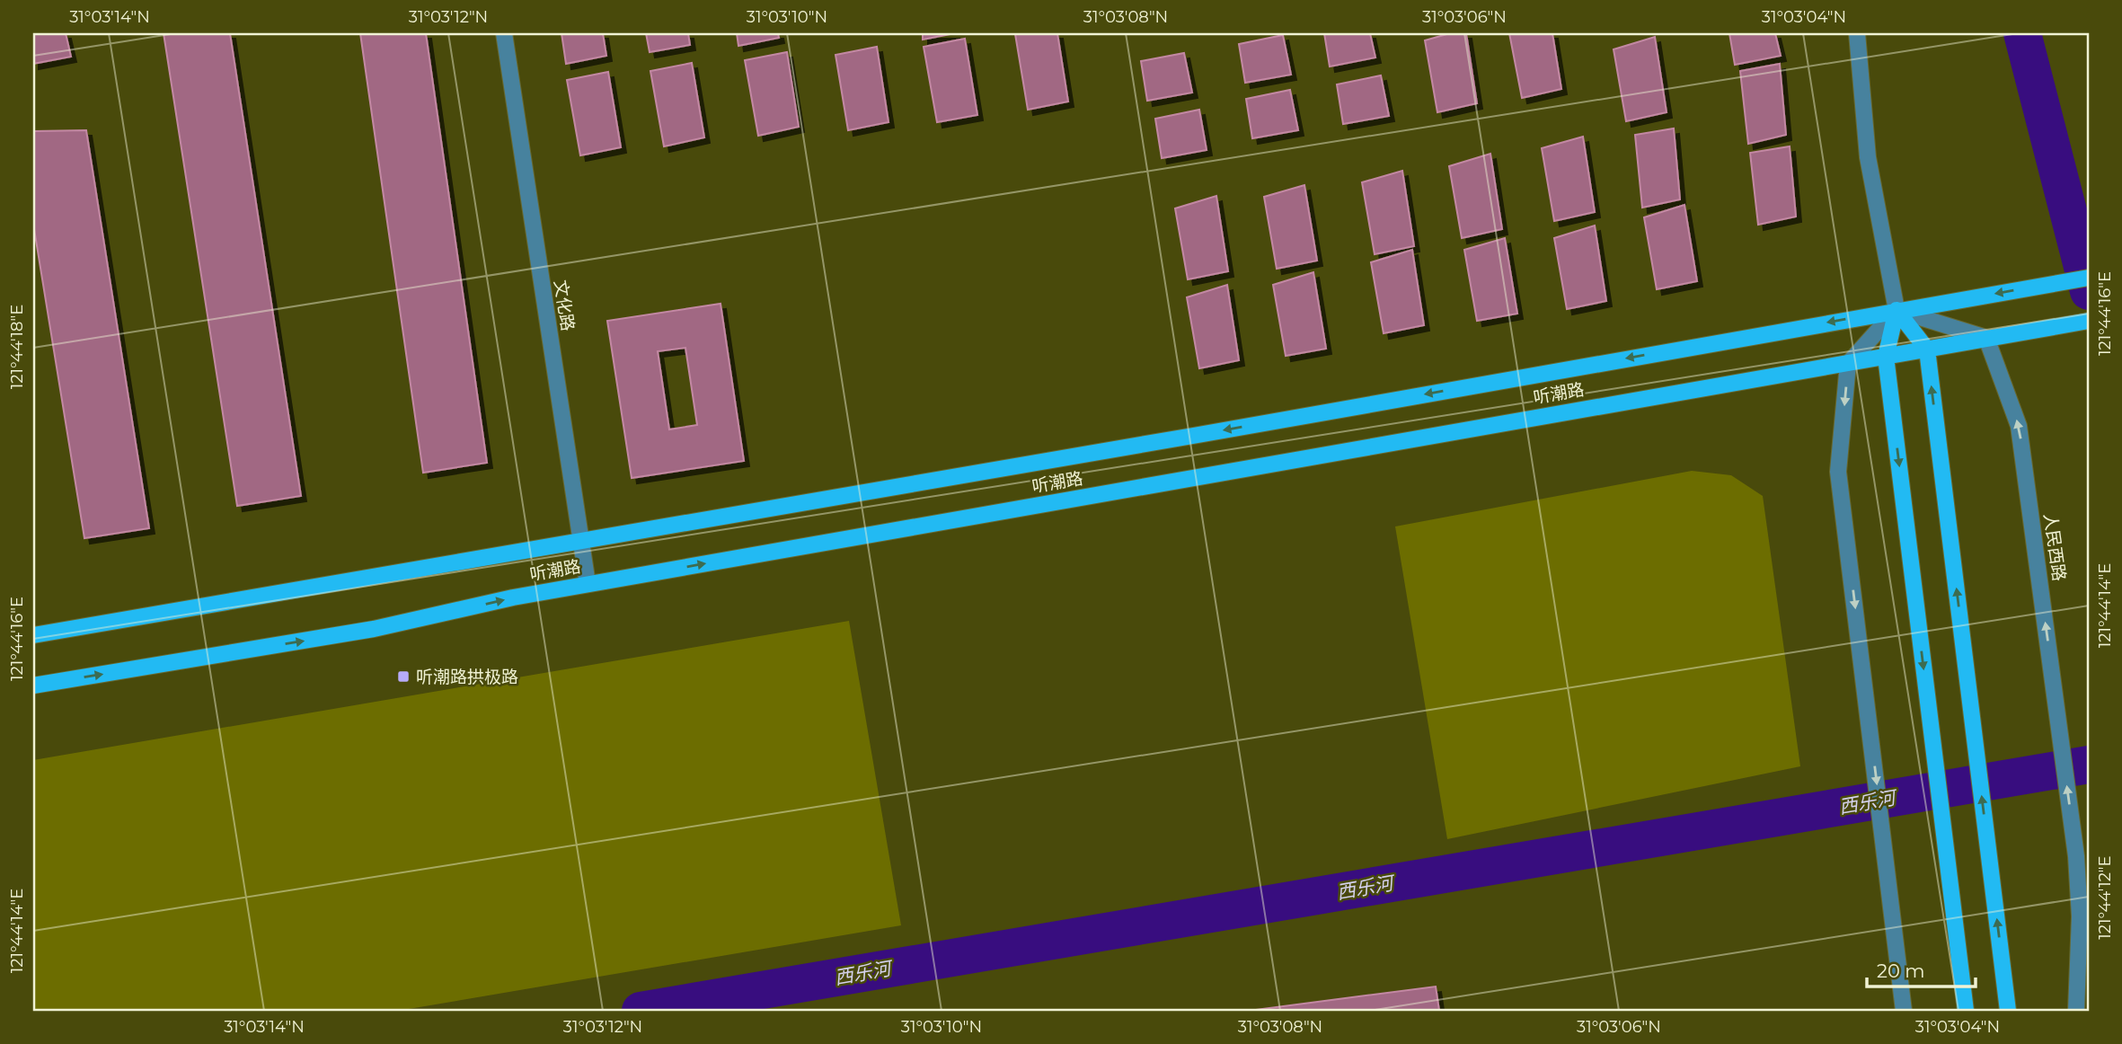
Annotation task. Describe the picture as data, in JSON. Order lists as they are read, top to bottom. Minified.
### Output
{"streets":{"main road":["听潮路"],"street":["文化路","人民西路"]},"crossings":[["文化路","听潮路"],["听潮路","人民西路"]],"one_way":["人民西路"],"water":["西乐河"],"places":{"transit":["听潮路拱极路"]},"scale_bar":"20 m","coordinates":["31°03'14\"N","31°03'12\"N","31°03'10\"N","31°03'08\"N","31°03'06\"N","31°03'04\"N","121°44'16\"E","121°44'18\"E","121°44'14\"E","121°44'12\"E"]}
